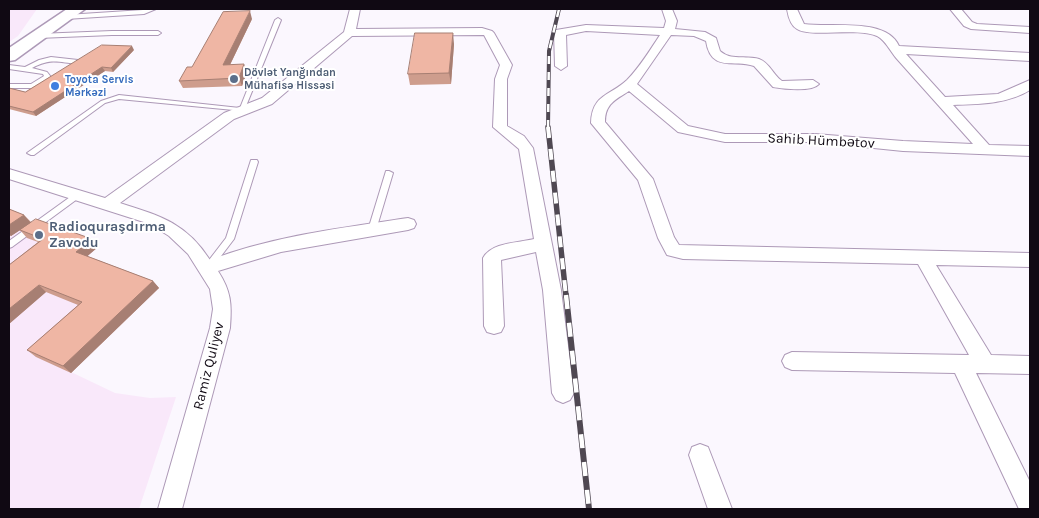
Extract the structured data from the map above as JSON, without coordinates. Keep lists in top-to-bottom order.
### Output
{
  "streets": {
    "street": ["Sahib Hümbətov", "Ramiz Quliyev"]
  },
  "places": ["Dövlət Yanğından Mühafisə Hissəsi", "Toyota Servis Mərkəzi", "Radioquraşdırma Zavodu"]
}
